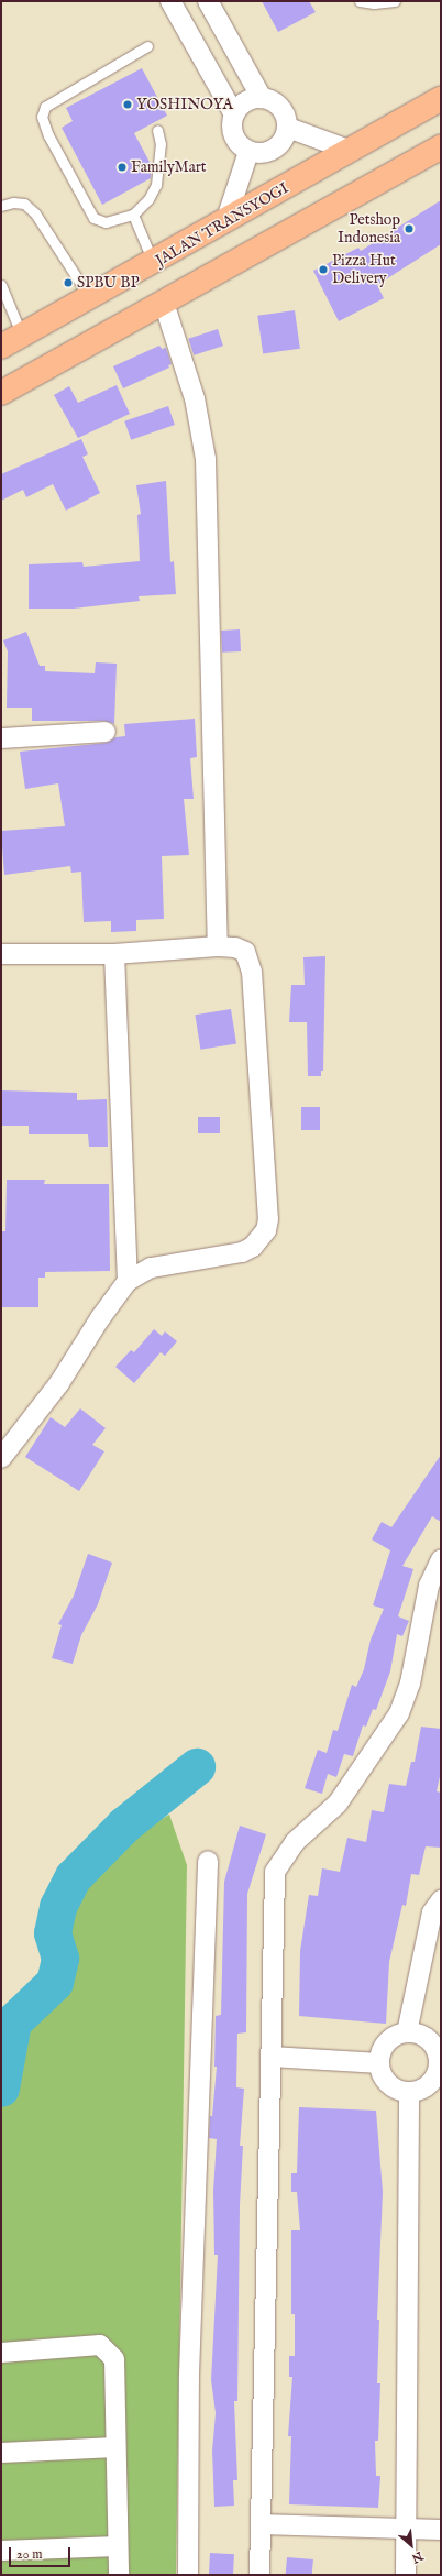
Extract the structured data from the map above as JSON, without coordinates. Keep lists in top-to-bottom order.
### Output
{
  "streets": {
    "highway": ["JALAN TRANSYOGI"]
  },
  "places": [
    "YOSHINOYA",
    "FamilyMart",
    "Petshop Indonesia",
    "Pizza Hut Delivery",
    "SPBU BP"
  ],
  "scale_bar": "20 m",
  "north": "bottom right"
}
